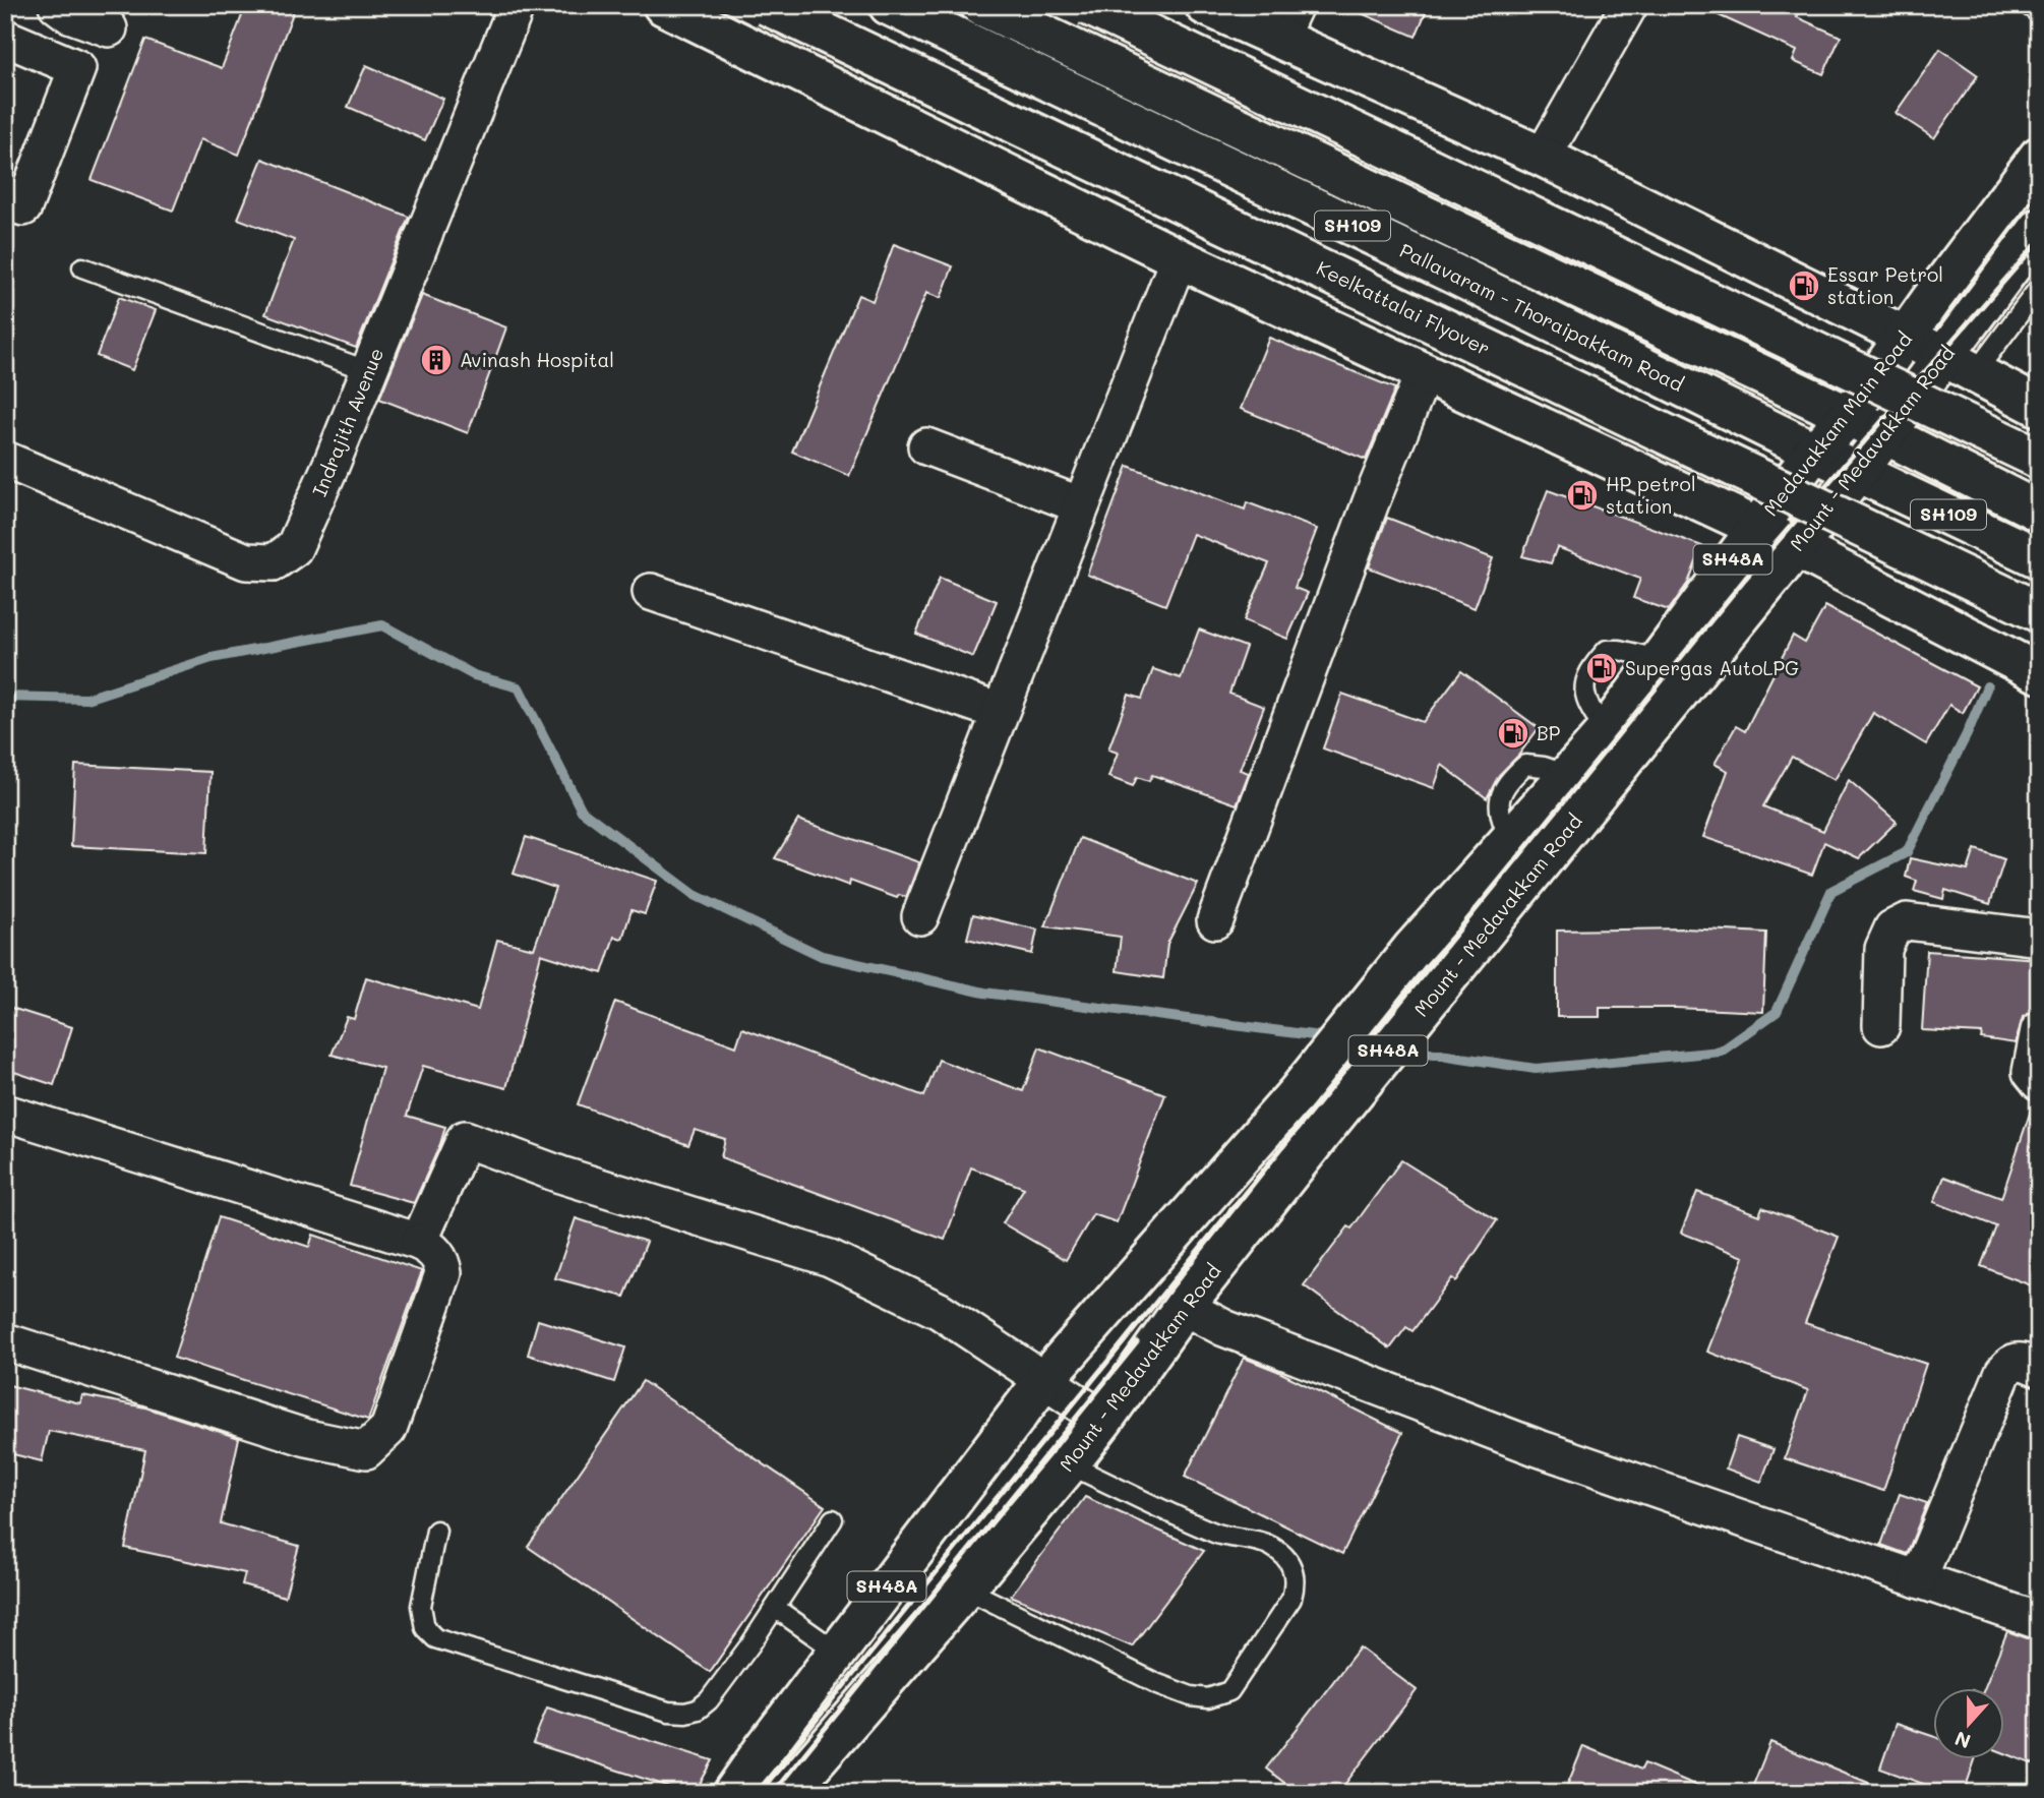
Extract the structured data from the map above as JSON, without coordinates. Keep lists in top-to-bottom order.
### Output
{
  "streets": {
    "main road": [
      "SH109",
      "Keelkattalai Flyover",
      "Pallavaram - Thoraipakkam Road",
      "Medavakkam Main Road",
      "Mount - Medavakkam Road",
      "SH48A"
    ],
    "street": ["Indrajith Avenue"]
  },
  "crossings": [
    ["Pallavaram - Thoraipakkam Road", "Medavakkam Main Road"],
    ["Pallavaram - Thoraipakkam Road", "Mount - Medavakkam Road"],
    ["Medavakkam Main Road", "SH48A"]
  ],
  "places": {
    "fuel station": [
      "Essar Petrol station",
      "HP petrol station",
      "Supergas AutoLPG",
      "BP"
    ],
    "building": ["Avinash Hospital"]
  },
  "north": "bottom"
}
